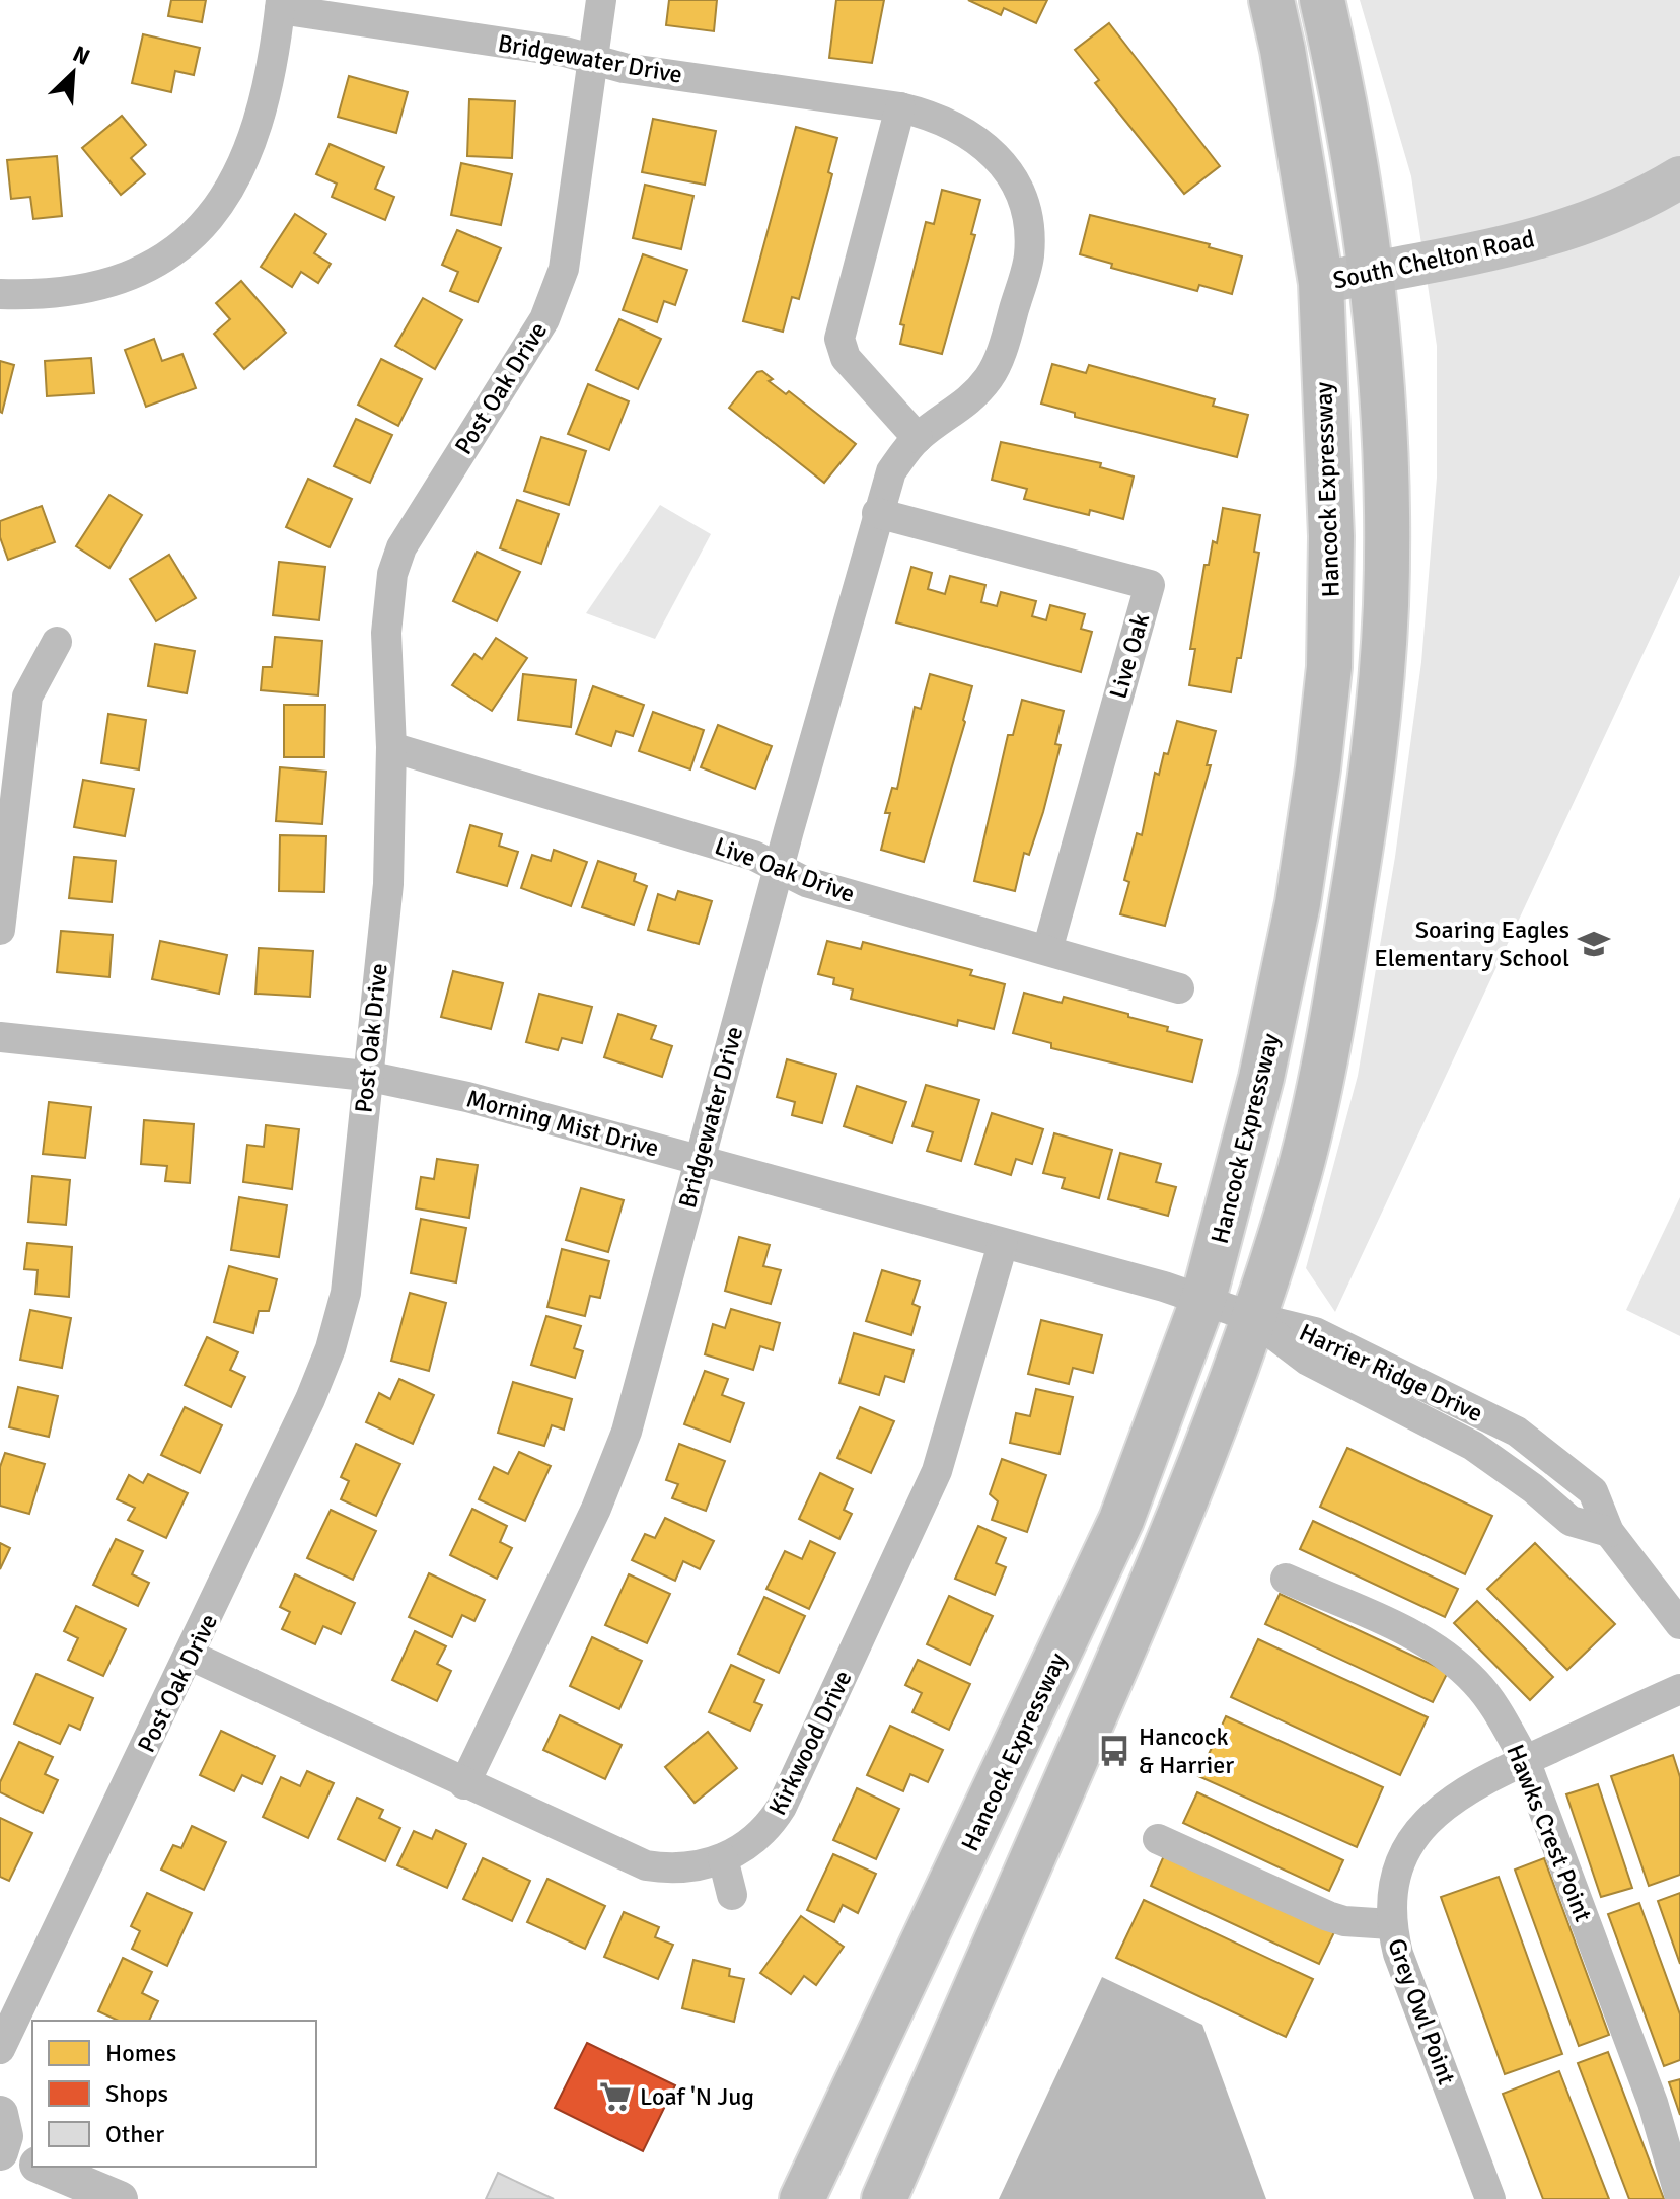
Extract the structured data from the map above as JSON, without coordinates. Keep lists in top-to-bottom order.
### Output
{
  "streets": {
    "main road": ["South Chelton Road", "Hancock Expressway"],
    "street": [
      "Bridgewater Drive",
      "Post Oak Drive",
      "Live Oak",
      "Live Oak Drive",
      "Morning Mist Drive",
      "Harrier Ridge Drive",
      "Kirkwood Drive",
      "Hawks Crest Point",
      "Grey Owl Point"
    ]
  },
  "crossings": [
    ["Bridgewater Drive", "Post Oak Drive"],
    ["Bridgewater Drive", "Live Oak"],
    ["Bridgewater Drive", "Live Oak Drive"],
    ["Bridgewater Drive", "Morning Mist Drive"],
    ["Bridgewater Drive", "Kirkwood Drive"],
    ["South Chelton Road", "Hancock Expressway"],
    ["Post Oak Drive", "Live Oak Drive"],
    ["Post Oak Drive", "Morning Mist Drive"],
    ["Post Oak Drive", "Kirkwood Drive"],
    ["Hancock Expressway", "Morning Mist Drive"],
    ["Live Oak", "Live Oak Drive"],
    ["Morning Mist Drive", "Harrier Ridge Drive"],
    ["Morning Mist Drive", "Kirkwood Drive"],
    ["Hawks Crest Point", "Grey Owl Point"]
  ],
  "places": {
    "school or university": ["Soaring Eagles Elementary School"],
    "bus stop": ["Hancock & Harrier"],
    "supermarket": ["Loaf 'N Jug"]
  },
  "legend": ["Homes", "Shops", "Other"],
  "north": "top right"
}
